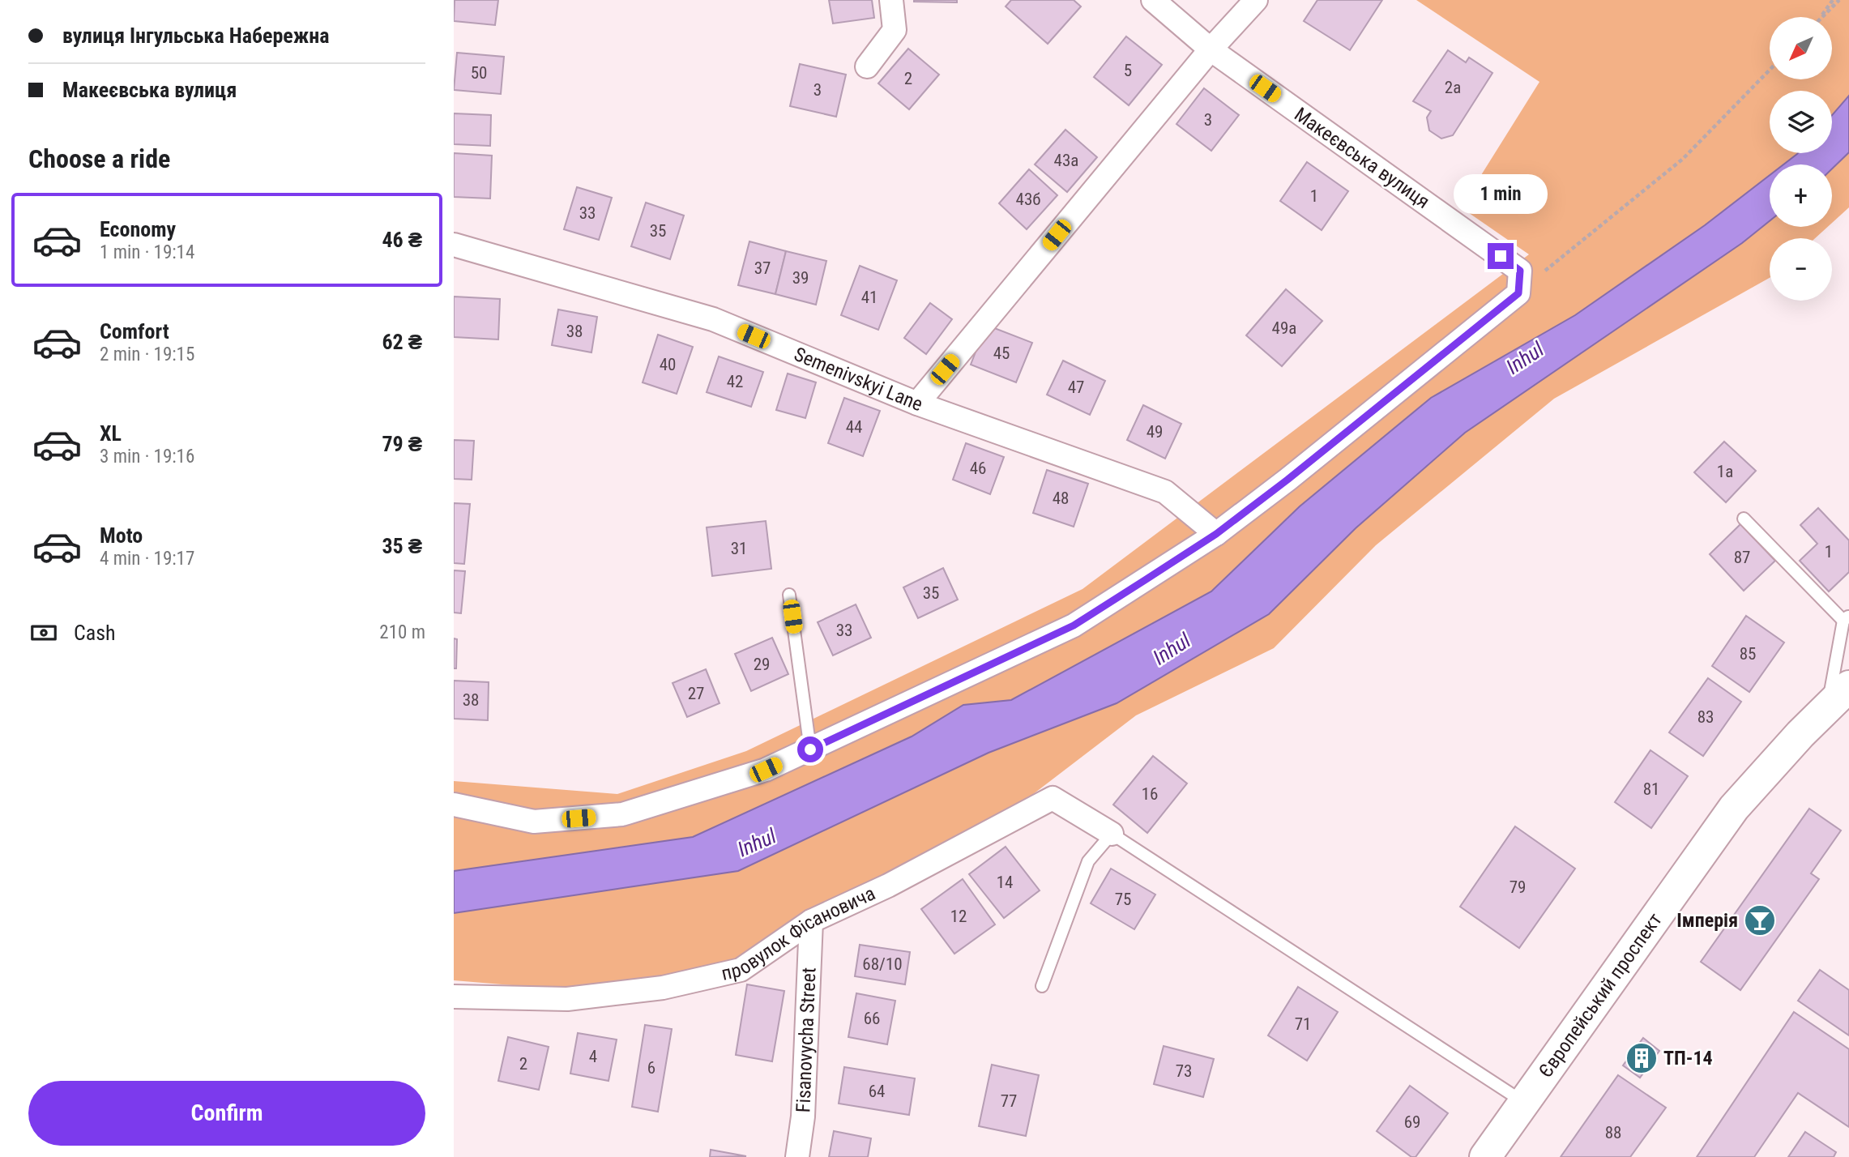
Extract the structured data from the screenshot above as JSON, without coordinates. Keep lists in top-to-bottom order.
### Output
{
  "streets": {
    "main road": ["Європейський проспект"],
    "street": [
      "Макеєвська вулиця",
      "Semenivskyi Lane",
      "провулок Фісановича",
      "Fisanovycha Street"
    ]
  },
  "crossings": [
    ["провулок Фісановича", "Fisanovycha Street"]
  ],
  "water": ["Inhul"],
  "places": {
    "bar": ["Імперія"],
    "building": ["ТП-14"]
  },
  "house_numbers": [
    "5",
    "50",
    "2",
    "2а",
    "3",
    "3",
    "43а",
    "1",
    "43б",
    "33",
    "35",
    "37",
    "39",
    "41",
    "49а",
    "38",
    "45",
    "40",
    "42",
    "47",
    "44",
    "49",
    "46",
    "1а",
    "48",
    "31",
    "1",
    "87",
    "35",
    "33",
    "85",
    "29",
    "27",
    "38",
    "83",
    "81",
    "16",
    "14",
    "79",
    "75",
    "12",
    "68/10",
    "66",
    "71",
    "4",
    "2",
    "6",
    "73",
    "64",
    "77",
    "69",
    "88"
  ],
  "north": "bottom left",
  "page": {
    "banner": ["вулиця Інгульська Набережна", "Макеєвська вулиця"],
    "map_buttons": ["+", "−"],
    "heading": "Choose a ride",
    "bubble": "1 min",
    "list": [
      {
        "name": "Economy",
        "note": "1 min · 19:14",
        "value": "46 ₴"
      },
      {
        "name": "Comfort",
        "note": "2 min · 19:15",
        "value": "62 ₴"
      },
      {
        "name": "XL",
        "note": "3 min · 19:16",
        "value": "79 ₴"
      },
      {
        "name": "Moto",
        "note": "4 min · 19:17",
        "value": "35 ₴"
      }
    ],
    "pay": ["Cash", "210 m"],
    "buttons": "Confirm"
  }
}
